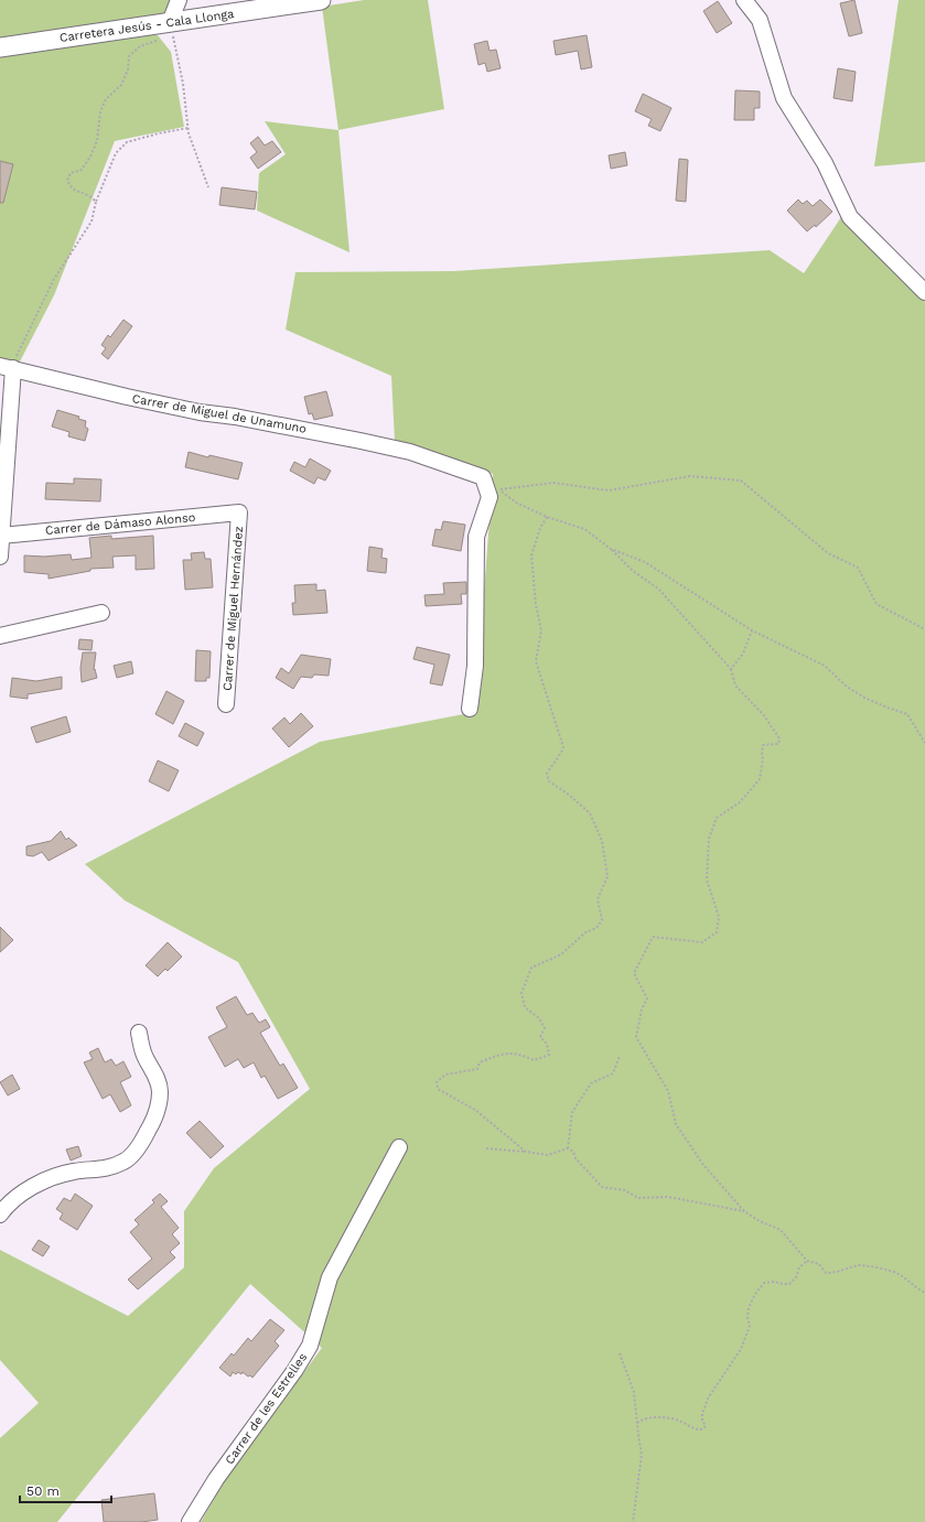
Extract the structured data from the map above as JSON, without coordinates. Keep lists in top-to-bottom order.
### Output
{
  "streets": {
    "main road": ["Carretera Jesús - Cala Llonga"],
    "street": [
      "Carrer de Miguel de Unamuno",
      "Carrer de Dámaso Alonso",
      "Carrer de Miguel Hernández",
      "Carrer de les Estrelles"
    ]
  },
  "crossings": [
    ["Carrer de Dámaso Alonso", "Carrer de Miguel Hernández"]
  ],
  "scale_bar": "50 m"
}
